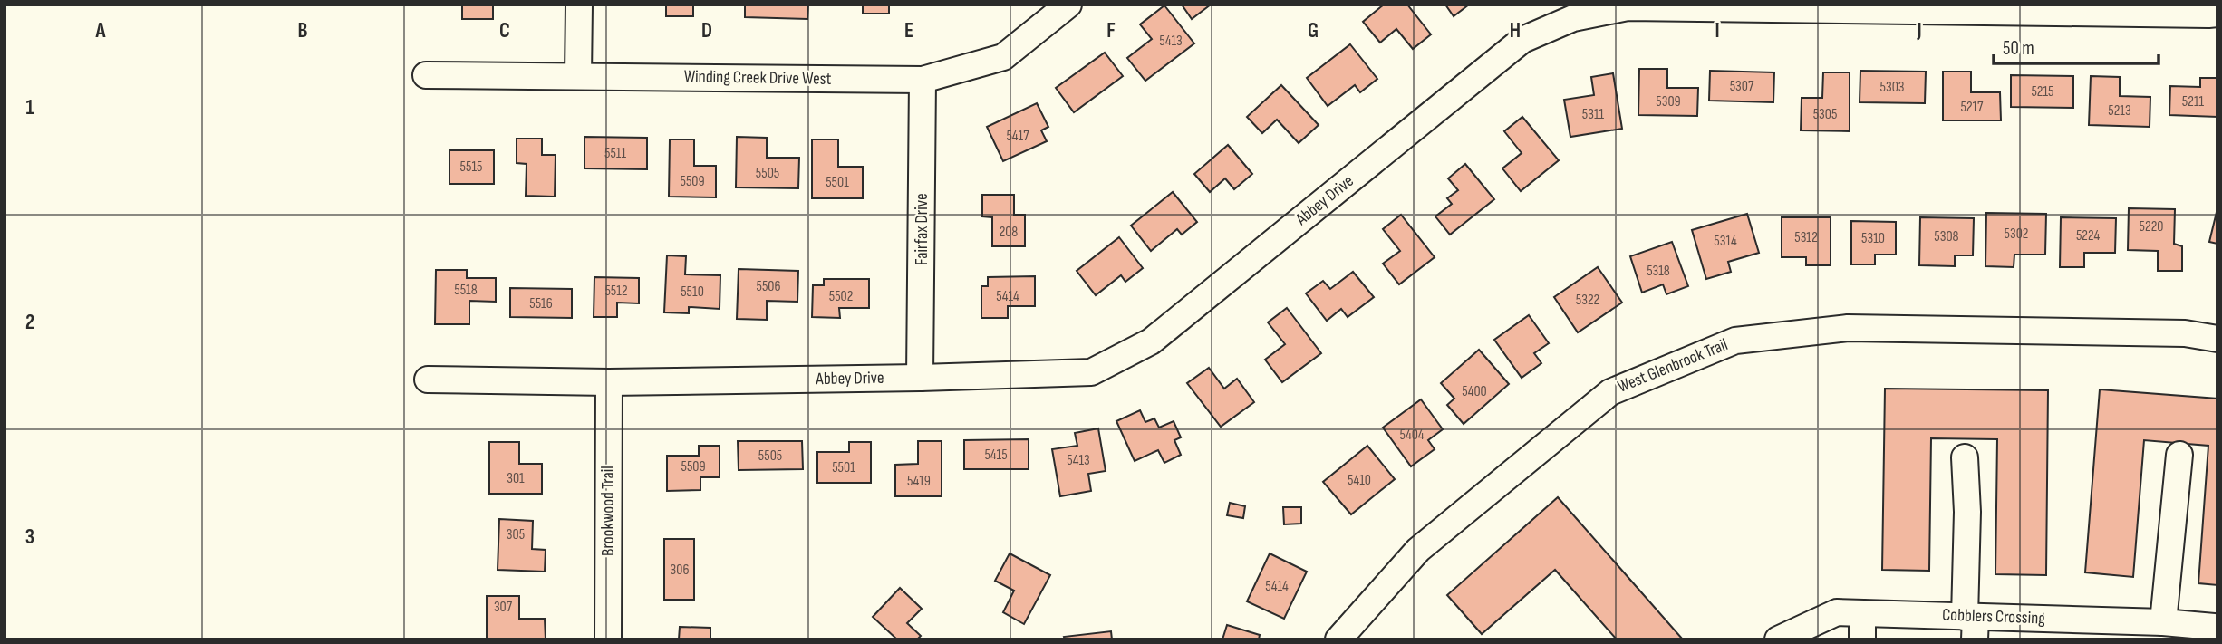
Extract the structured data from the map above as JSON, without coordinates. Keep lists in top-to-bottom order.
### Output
{
  "streets": {
    "street": [
      "Winding Creek Drive West",
      "Abbey Drive",
      "Fairfax Drive",
      "West Glenbrook Trail",
      "Brookwood Trail",
      "Cobblers Crossing"
    ]
  },
  "crossings": [
    ["Winding Creek Drive West", "Fairfax Drive"],
    ["Abbey Drive", "Fairfax Drive"],
    ["Abbey Drive", "Brookwood Trail"]
  ],
  "house_numbers": [
    "5413",
    "5307",
    "5303",
    "5215",
    "5309",
    "5211",
    "5217",
    "5213",
    "5311",
    "5305",
    "5417",
    "5511",
    "5515",
    "5505",
    "5509",
    "5501",
    "5220",
    "208",
    "5302",
    "5224",
    "5308",
    "5312",
    "5310",
    "5314",
    "5318",
    "5506",
    "5518",
    "5512",
    "5510",
    "5502",
    "5414",
    "5322",
    "5516",
    "5400",
    "5404",
    "5415",
    "5505",
    "5413",
    "5509",
    "5501",
    "301",
    "5410",
    "5419",
    "305",
    "306",
    "5414",
    "307"
  ],
  "scale_bar": "50 m",
  "grid": {
    "columns": [
      "A",
      "B",
      "C",
      "D",
      "E",
      "F",
      "G",
      "H",
      "I",
      "J"
    ],
    "rows": ["1", "2", "3"]
  }
}
